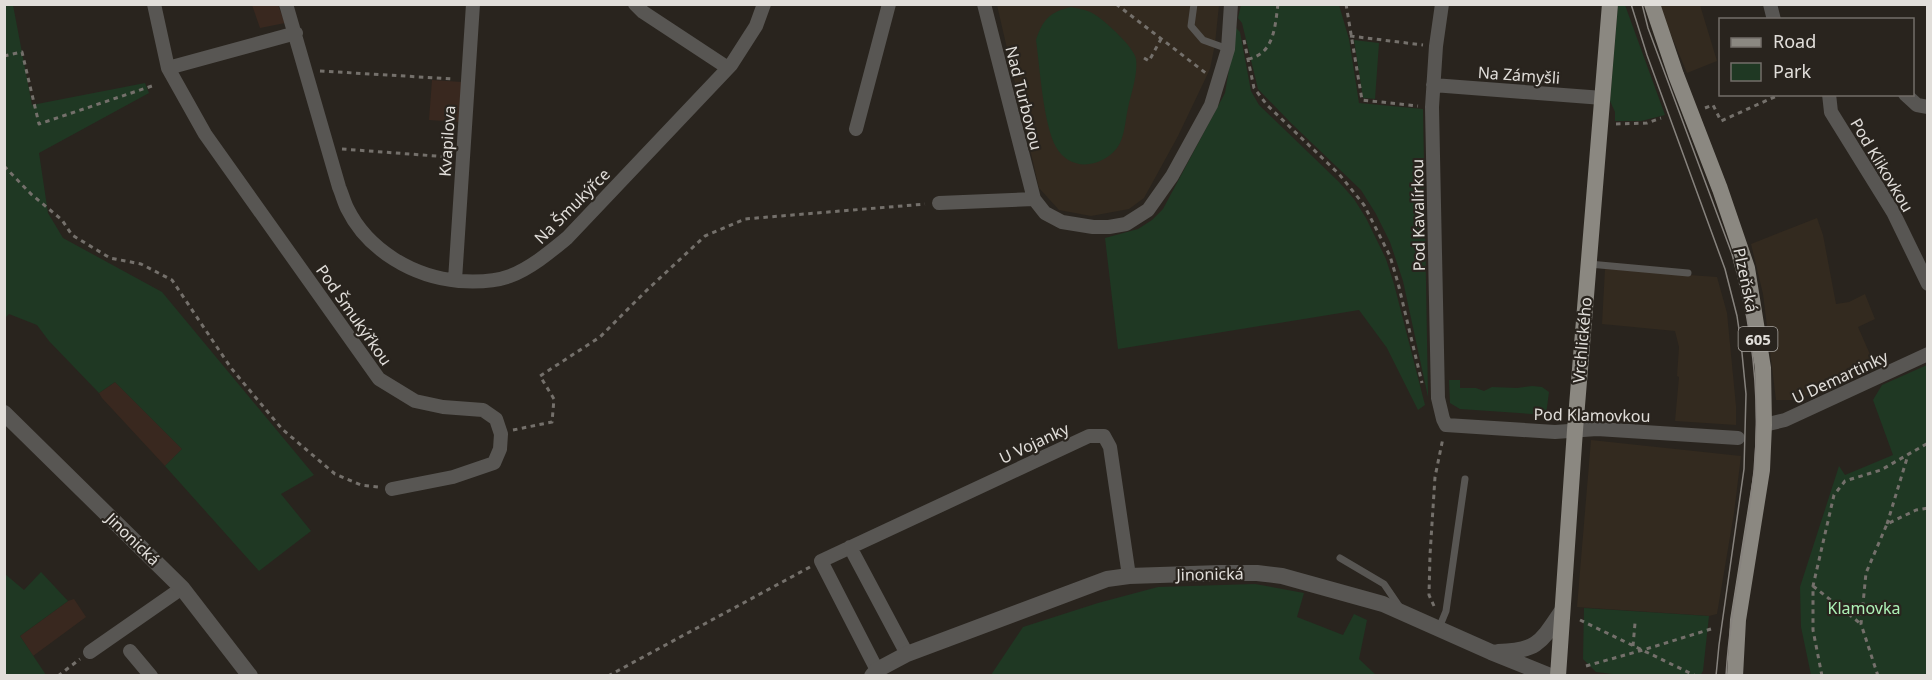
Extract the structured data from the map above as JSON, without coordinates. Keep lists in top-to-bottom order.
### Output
{
  "streets": {
    "main road": ["Plzeňská", "605", "Vrchlického"],
    "street": [
      "Na Zámyšli",
      "Nad Turbovou",
      "Kvapilova",
      "Pod Klikovkou",
      "Na Šmukýřce",
      "Pod Kavalírkou",
      "Pod Šmukýřkou",
      "U Demartinky",
      "Pod Klamovkou",
      "U Vojanky",
      "Jinonická"
    ]
  },
  "crossings": [
    ["Na Zámyšli", "Pod Kavalírkou"],
    ["Na Zámyšli", "Vrchlického"],
    ["Kvapilova", "Na Šmukýřce"],
    ["Pod Kavalírkou", "Pod Klamovkou"],
    ["Plzeňská", "U Demartinky"],
    ["Vrchlického", "Pod Klamovkou"],
    ["U Vojanky", "Jinonická"]
  ],
  "parks": ["Klamovka"],
  "legend": ["Road", "Park"]
}
